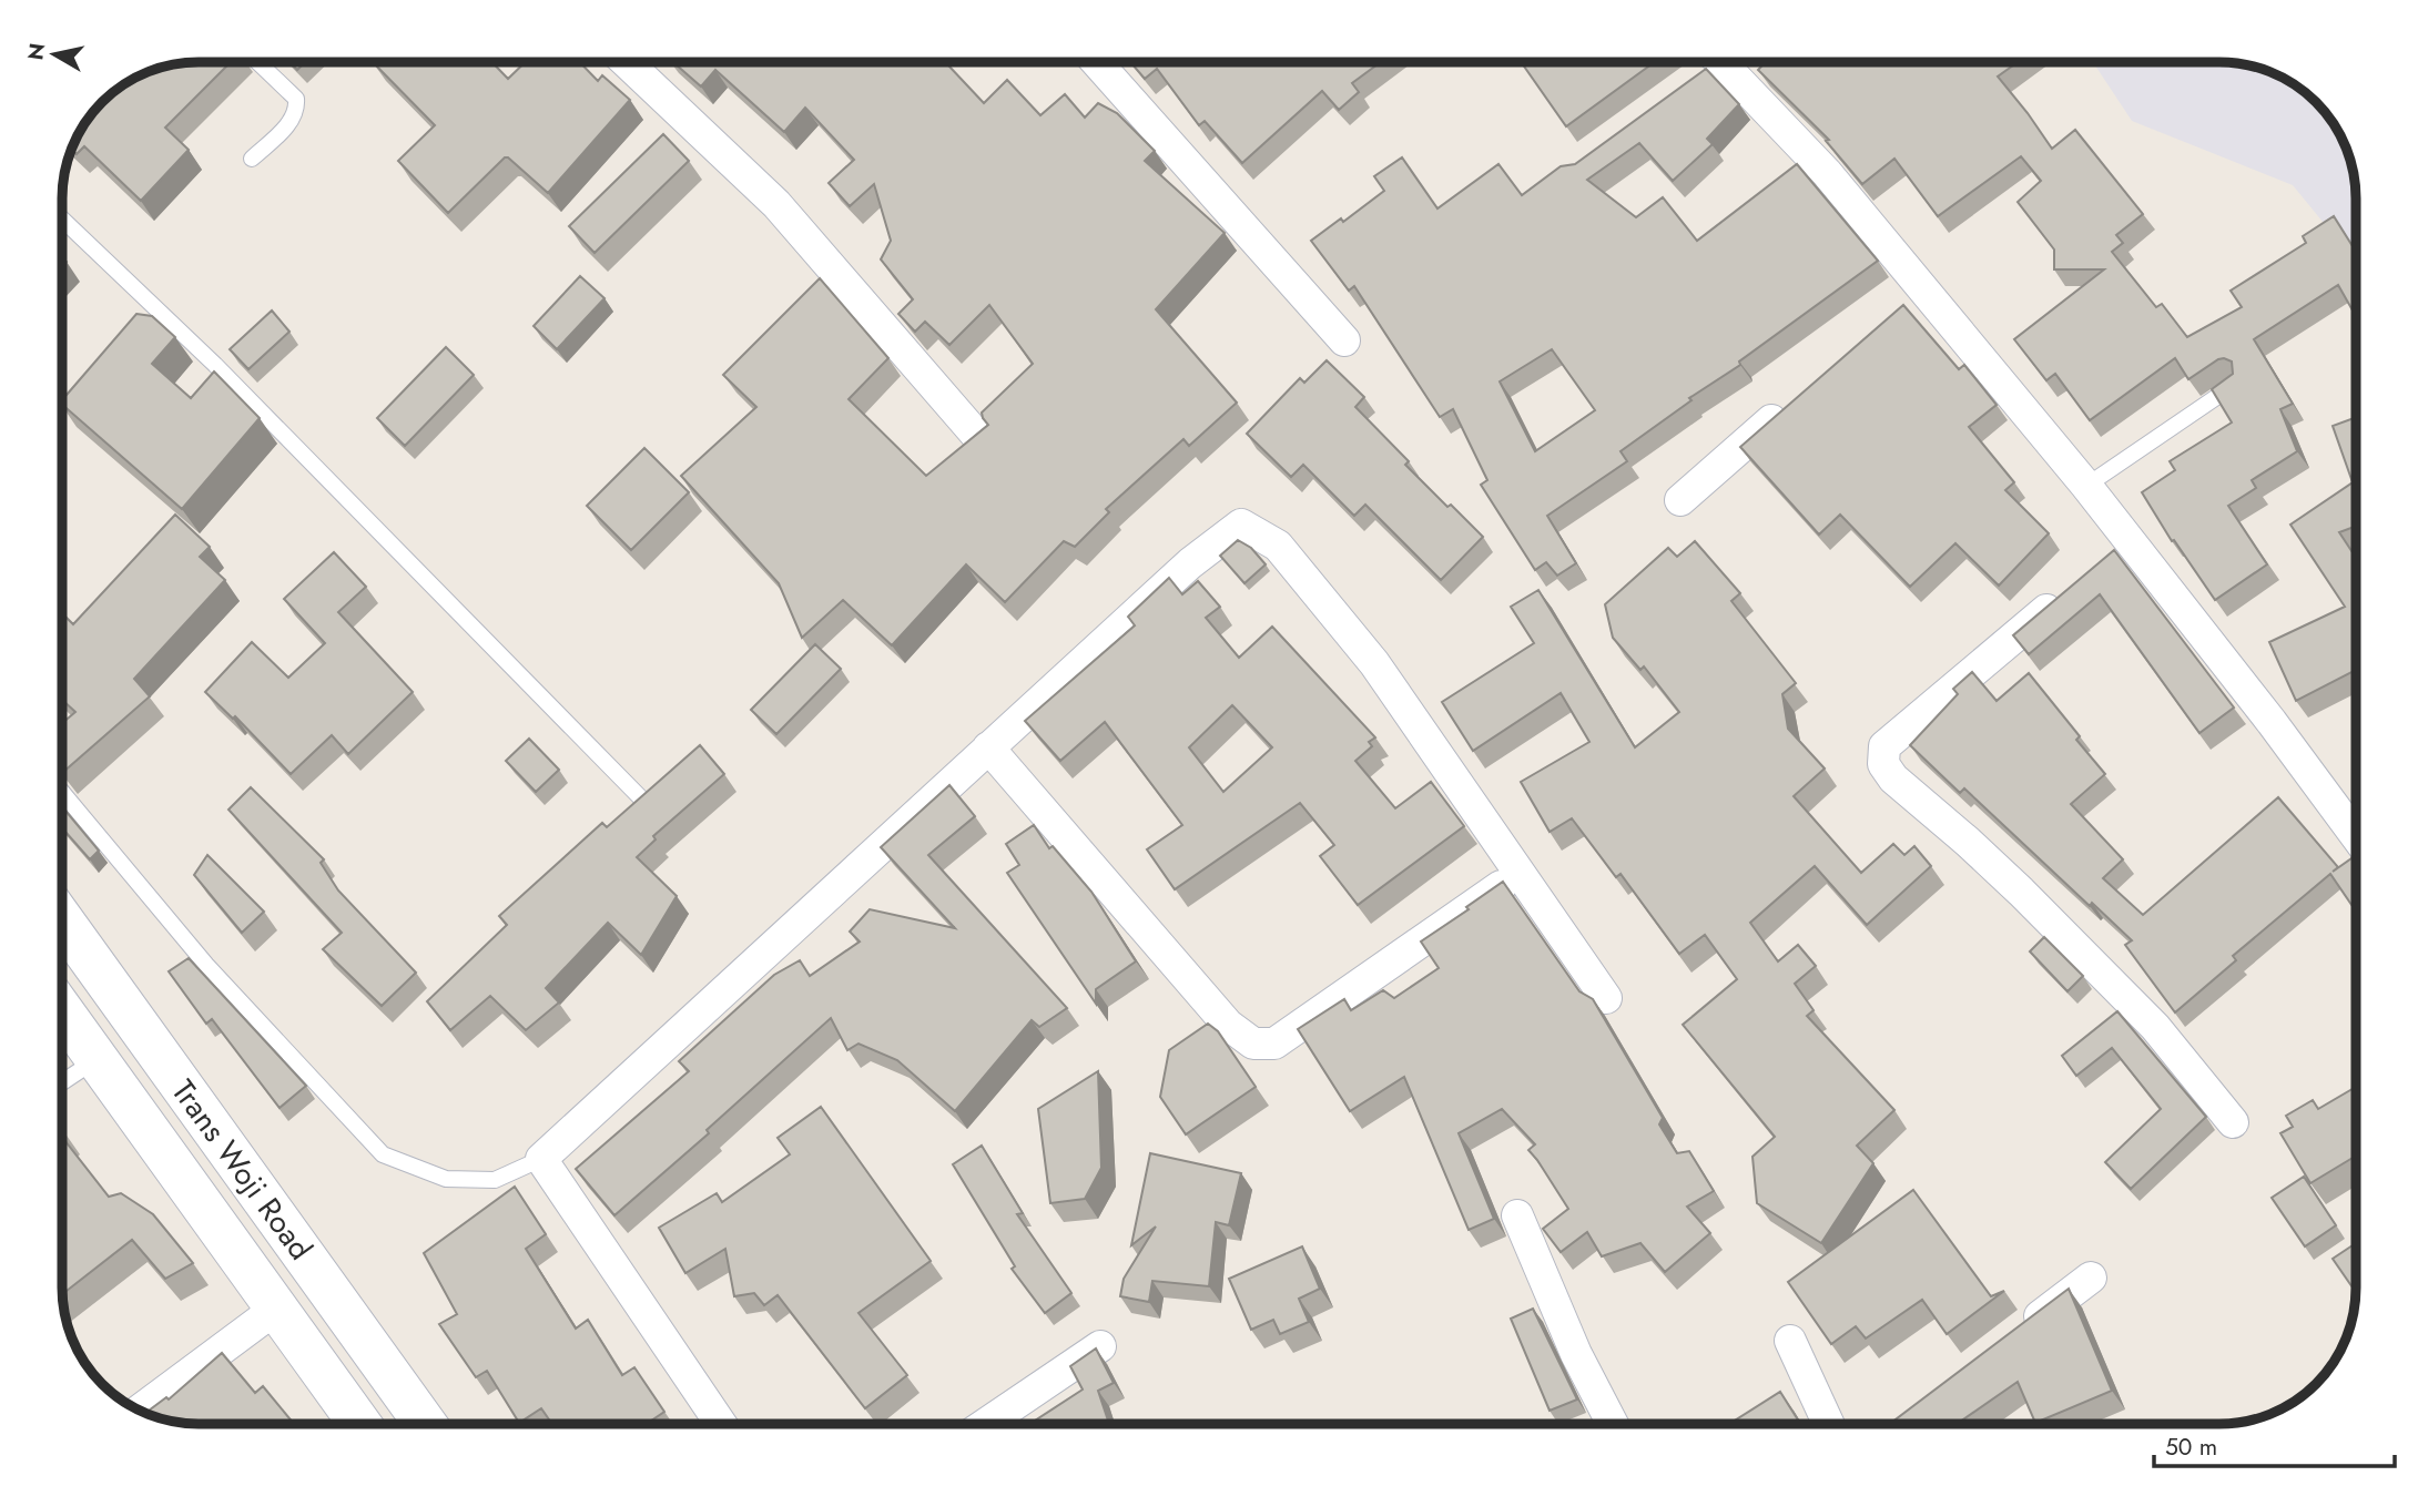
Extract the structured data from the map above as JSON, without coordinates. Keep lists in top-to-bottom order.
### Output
{
  "streets": {
    "main road": ["Trans Woji Road"]
  },
  "scale_bar": "50 m",
  "north": "left"
}
